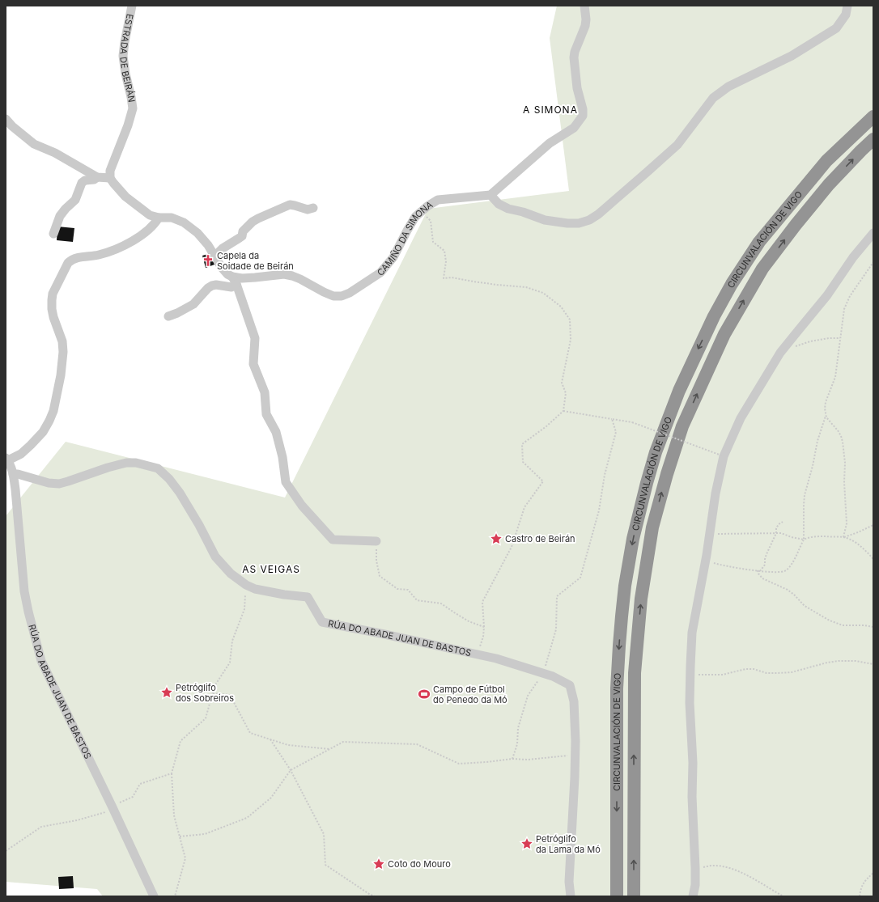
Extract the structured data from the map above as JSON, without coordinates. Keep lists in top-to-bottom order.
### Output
{
  "streets": {
    "highway": ["CIRCUNVALACIÓN DE VIGO"],
    "street": ["ESTRADA DE BEIRÁN", "CAMIÑO DA SIMONA", "RÚA DO ABADE JUAN DE BASTOS"]
  },
  "districts": ["A SIMONA", "AS VEIGAS"],
  "places": {
    "church": ["Capela da Soidade de Beirán"],
    "place": [
      "Castro de Beirán",
      "Petróglifo dos Sobreiros",
      "Petróglifo da Lama da Mó",
      "Coto do Mouro"
    ],
    "sports": ["Campo de Fútbol do Penedo da Mó"]
  }
}
